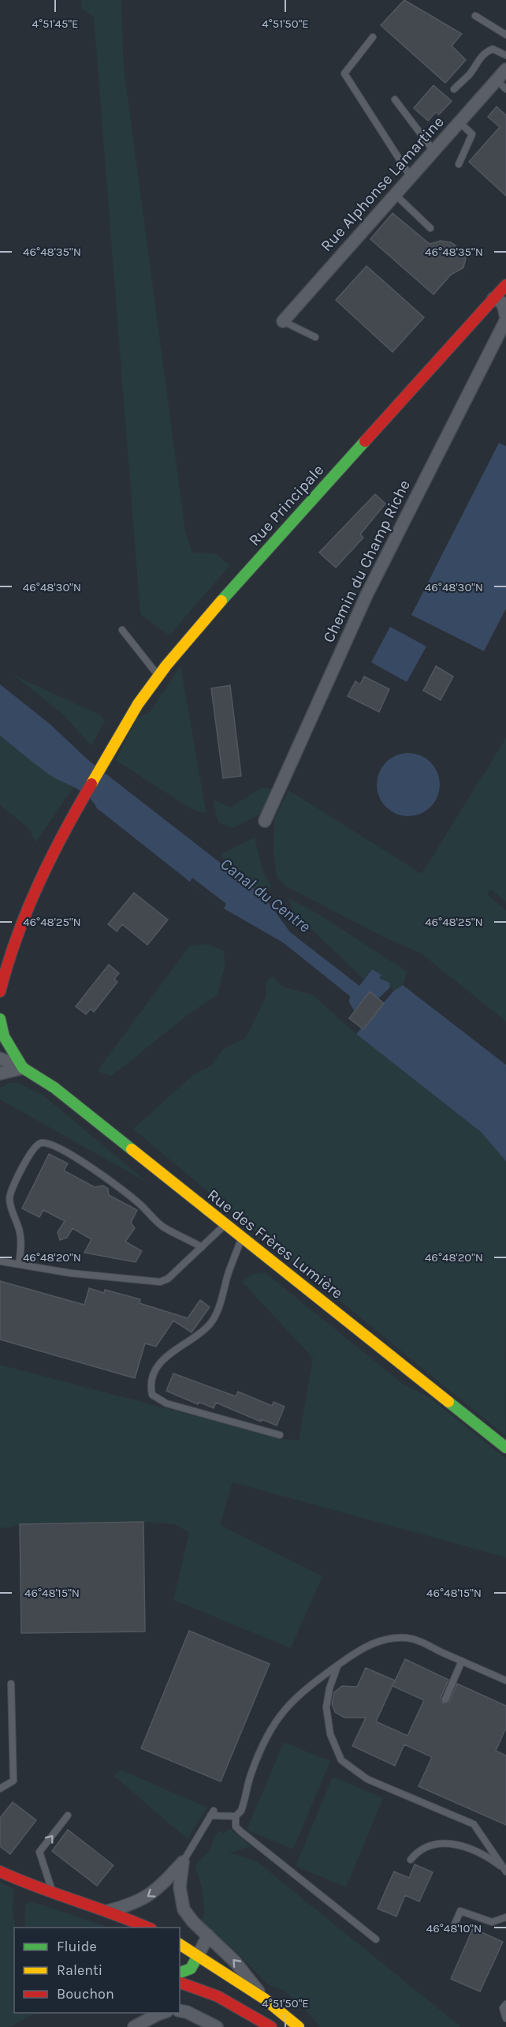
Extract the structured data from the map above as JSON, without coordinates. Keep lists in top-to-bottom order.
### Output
{
  "streets": {
    "street": [
      "Rue Alphonse Lamartine",
      "Rue Principale",
      "Chemin du Champ Riche",
      "Rue des Frères Lumière"
    ]
  },
  "crossings": [
    ["Rue Principale", "Chemin du Champ Riche"]
  ],
  "water": ["Canal du Centre"],
  "legend": ["Fluide", "Ralenti", "Bouchon"],
  "coordinates": [
    "4°51'45\"E",
    "4°51'50\"E",
    "46°48'35\"N",
    "46°48'30\"N",
    "46°48'25\"N",
    "46°48'20\"N",
    "46°48'15\"N",
    "46°48'10\"N"
  ]
}
